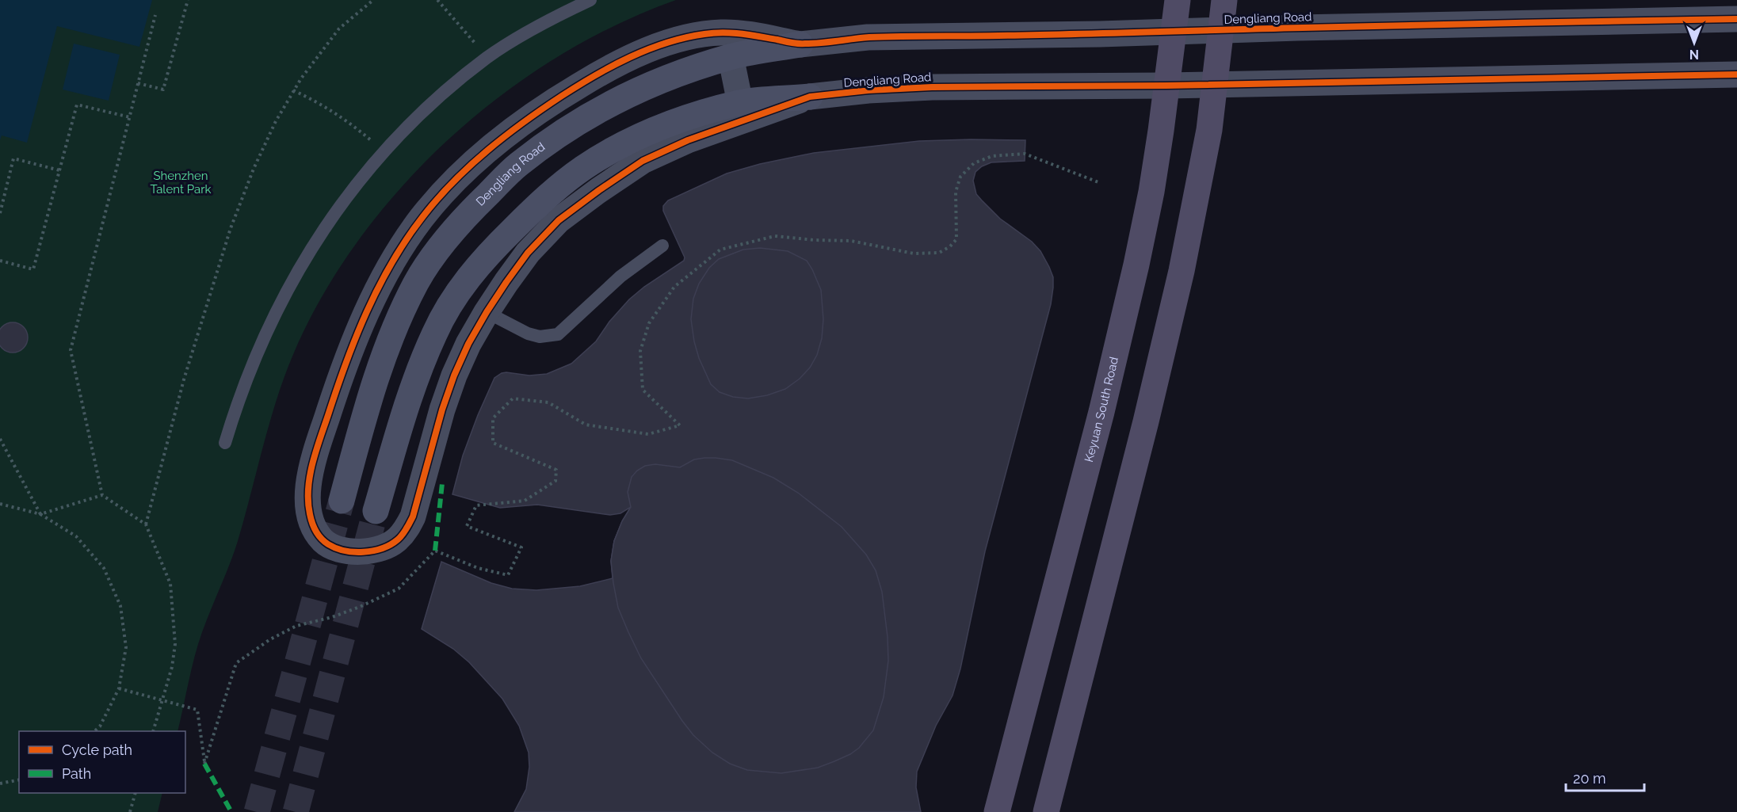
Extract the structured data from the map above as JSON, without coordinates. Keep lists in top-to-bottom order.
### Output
{
  "streets": {
    "main road": ["Dengliang Road", "Keyuan South Road"]
  },
  "crossings": [
    ["Dengliang Road", "Keyuan South Road"]
  ],
  "parks": ["Shenzhen Talent Park"],
  "legend": ["Cycle path", "Path"],
  "scale_bar": "20 m",
  "north": "bottom"
}
